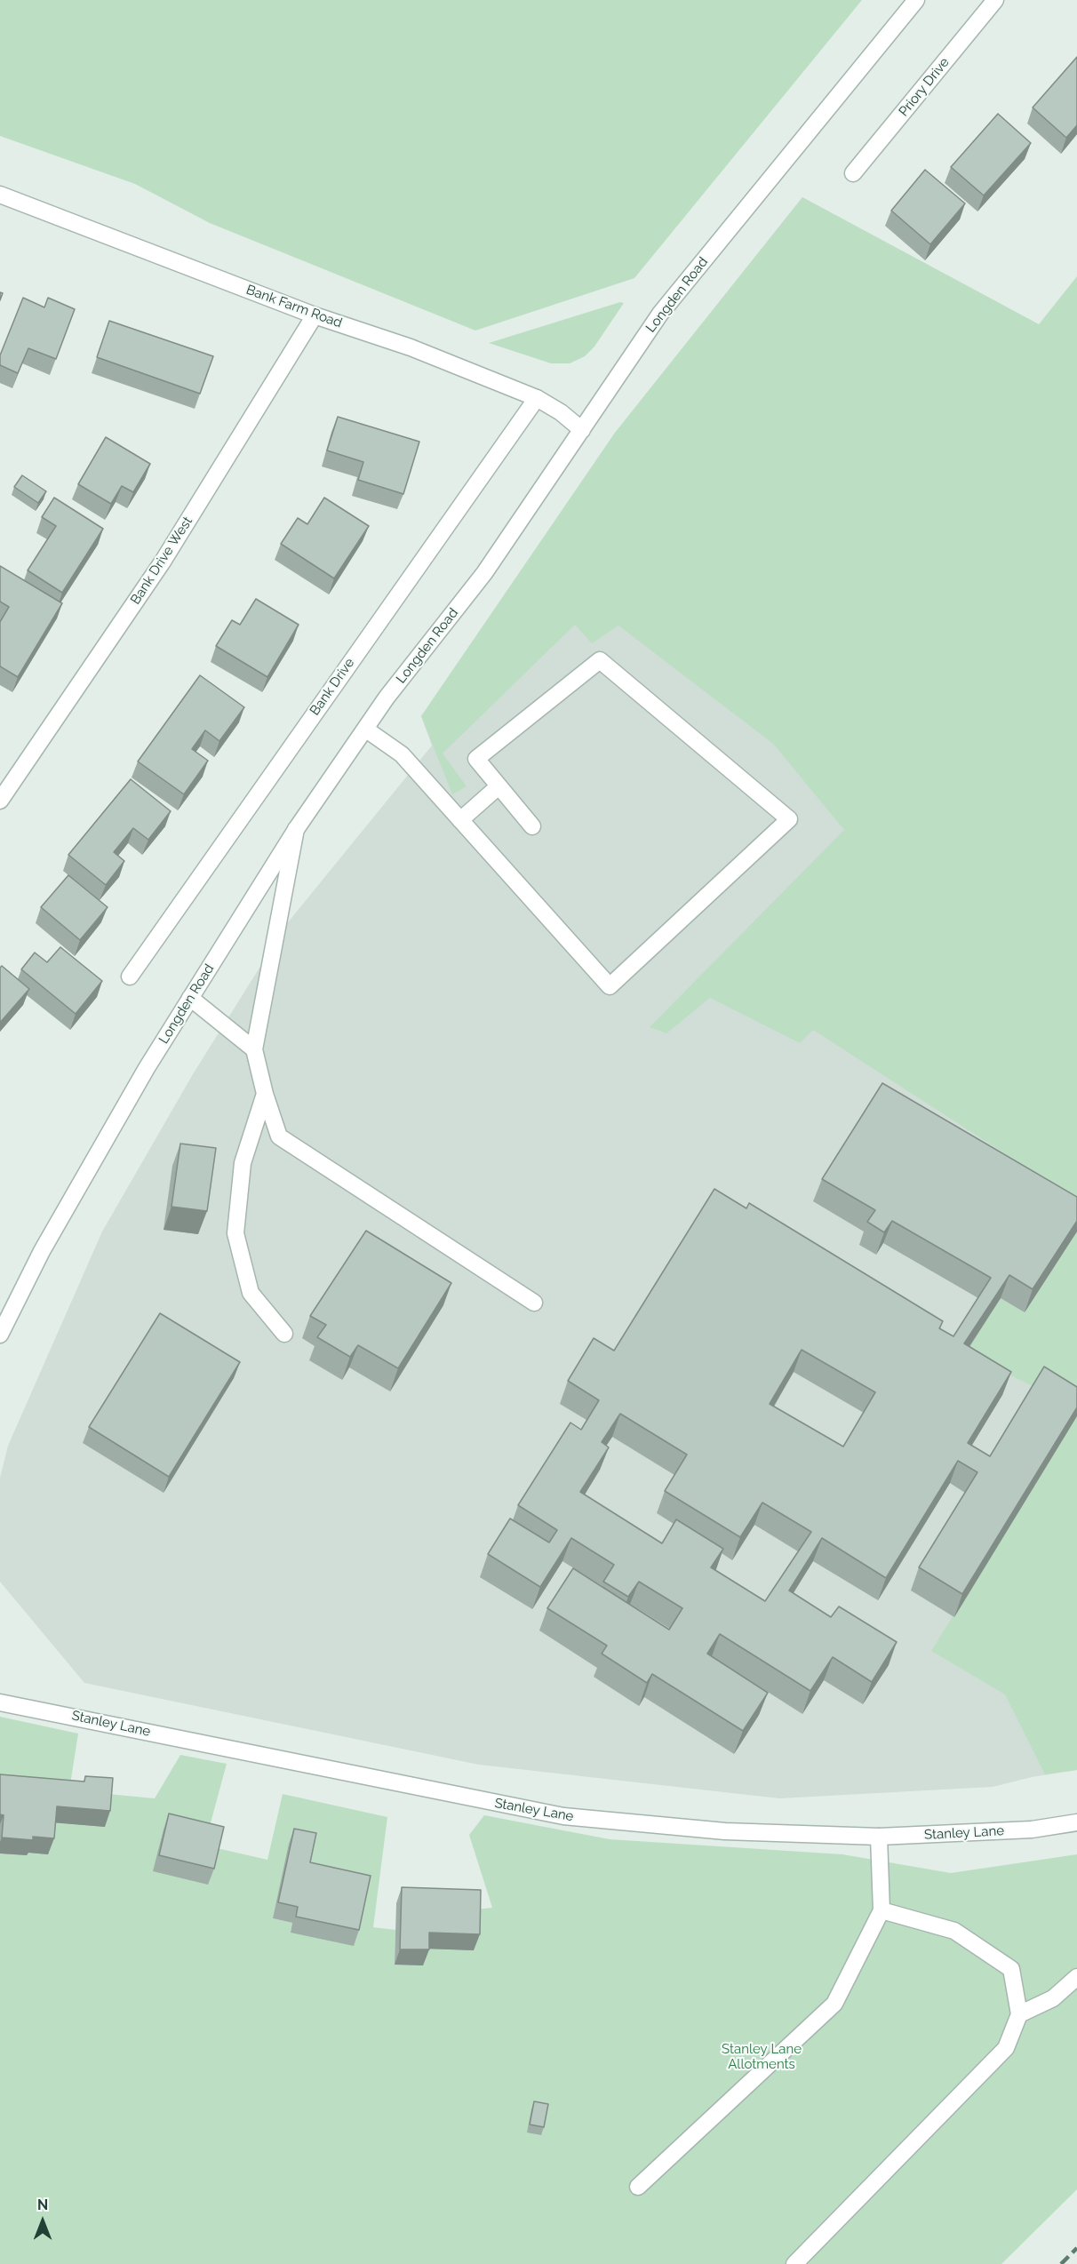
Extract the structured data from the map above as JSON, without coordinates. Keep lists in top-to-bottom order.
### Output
{
  "streets": {
    "street": [
      "Priory Drive",
      "Longden Road",
      "Bank Farm Road",
      "Bank Drive West",
      "Bank Drive",
      "Stanley Lane"
    ]
  },
  "crossings": [
    ["Longden Road", "Bank Farm Road"],
    ["Bank Farm Road", "Bank Drive West"],
    ["Bank Farm Road", "Bank Drive"]
  ],
  "parks": ["Stanley Lane Allotments"],
  "north": "top"
}
